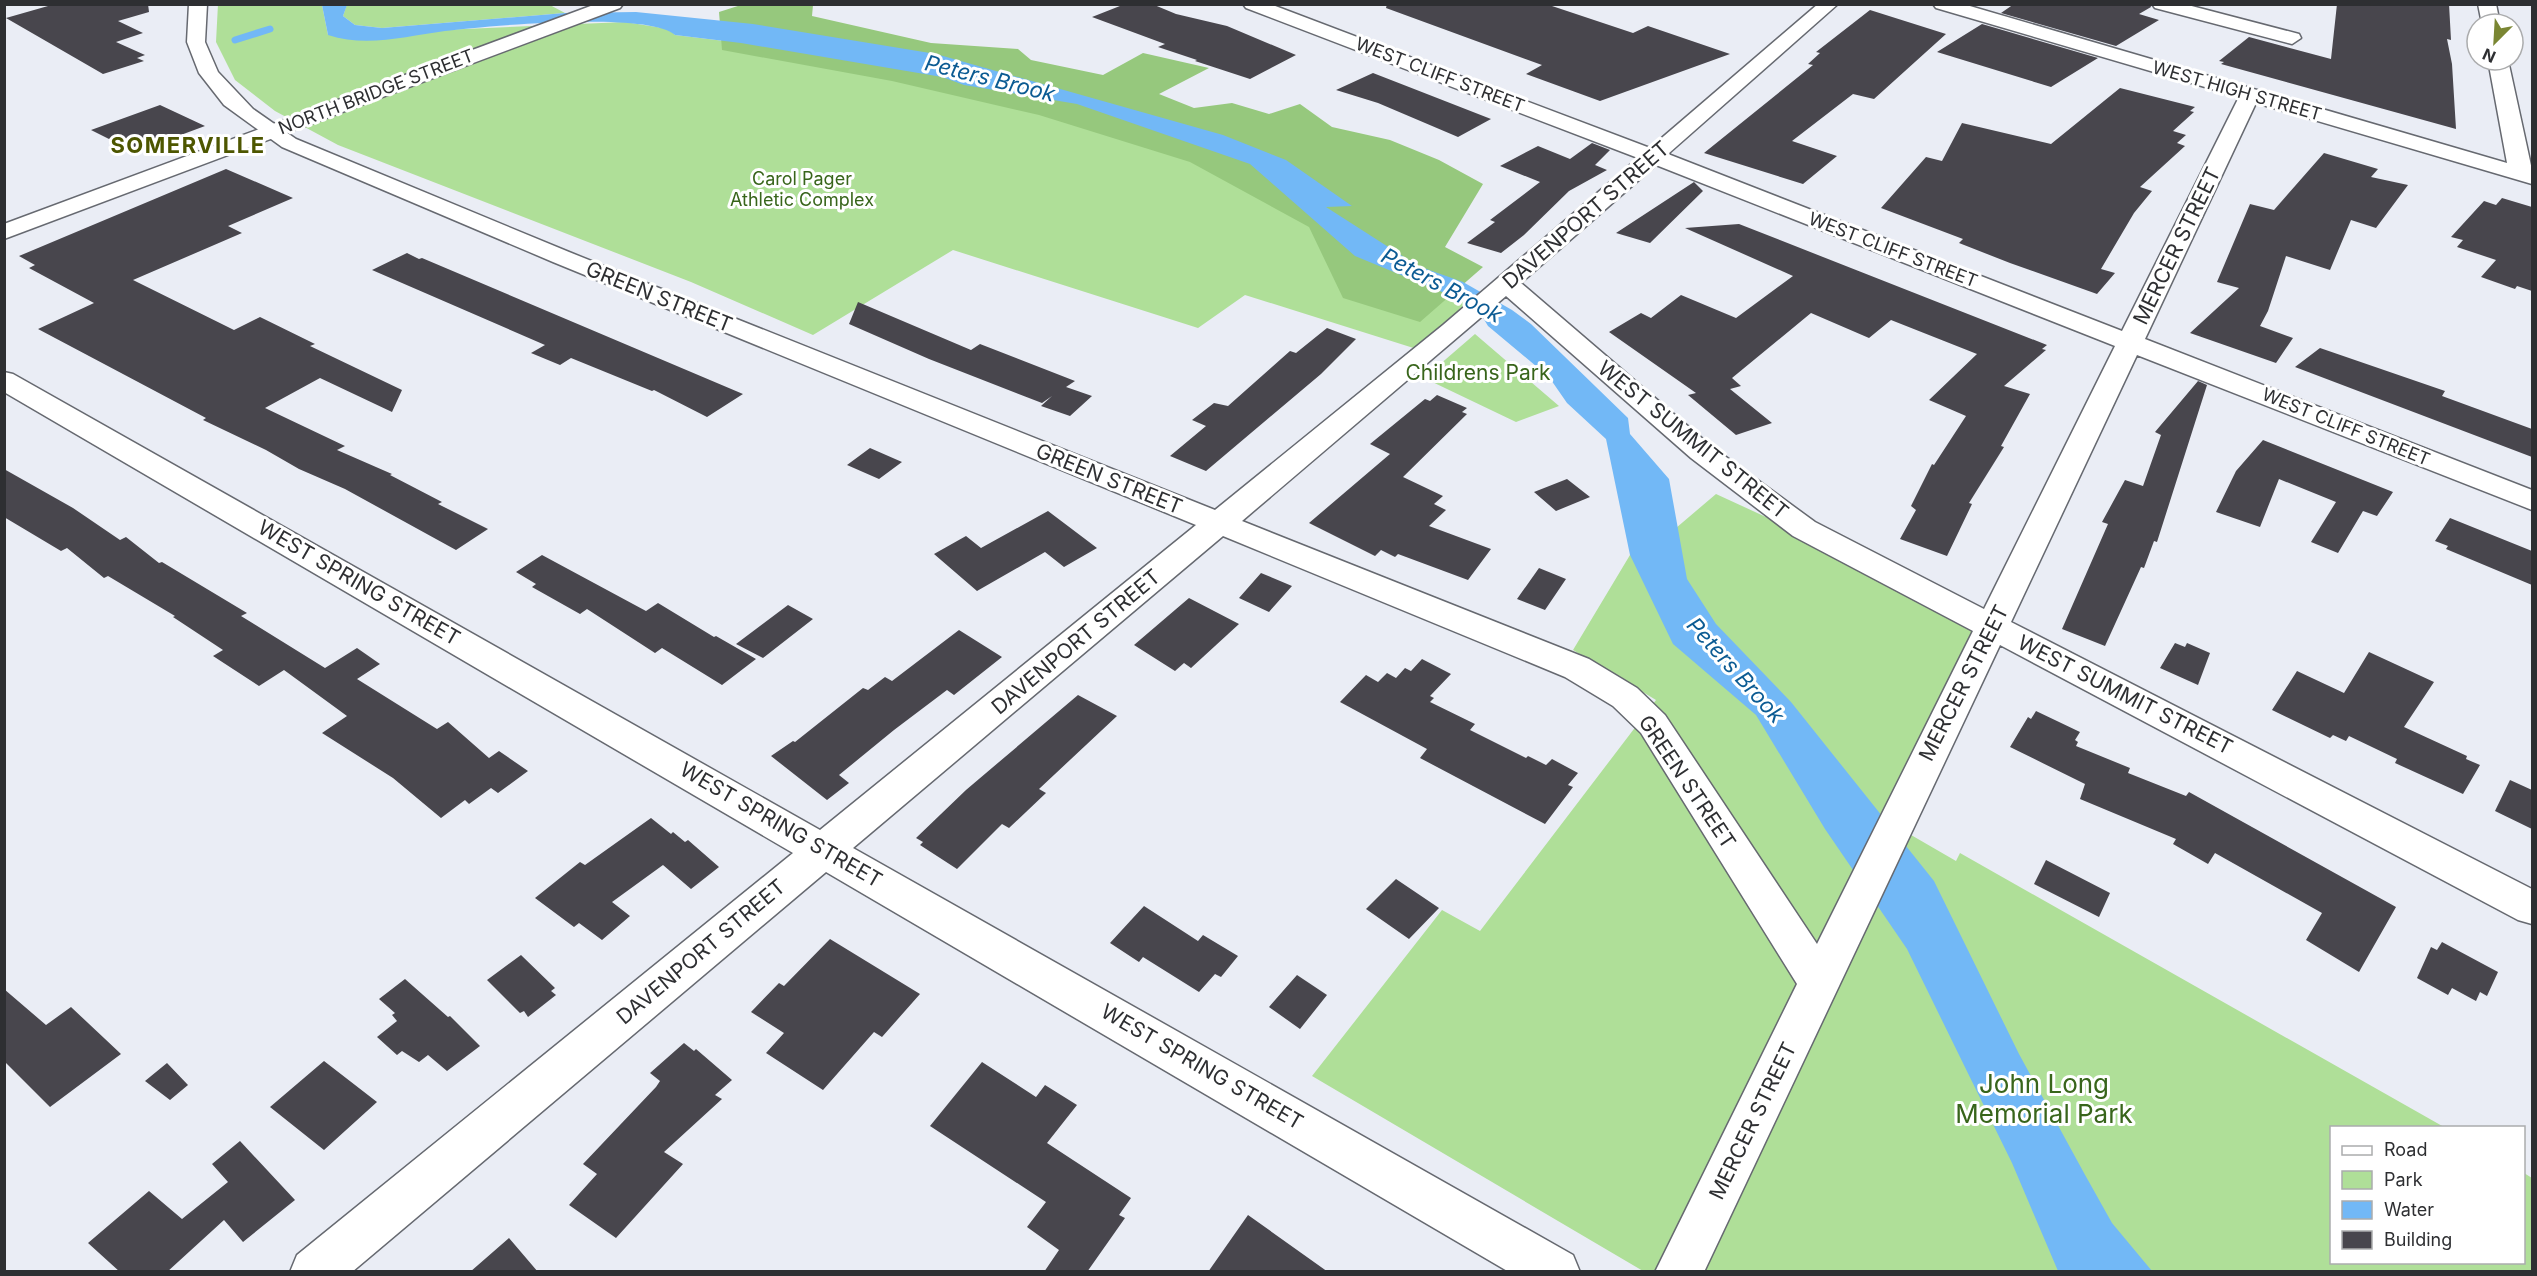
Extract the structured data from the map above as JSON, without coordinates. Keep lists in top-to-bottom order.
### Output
{
  "streets": {
    "street": [
      "WEST CLIFF STREET",
      "WEST HIGH STREET",
      "NORTH BRIDGE STREET",
      "DAVENPORT STREET",
      "MERCER STREET",
      "GREEN STREET",
      "WEST SUMMIT STREET",
      "WEST SPRING STREET"
    ]
  },
  "crossings": [
    ["WEST CLIFF STREET", "DAVENPORT STREET"],
    ["WEST CLIFF STREET", "MERCER STREET"],
    ["WEST HIGH STREET", "MERCER STREET"],
    ["NORTH BRIDGE STREET", "GREEN STREET"],
    ["DAVENPORT STREET", "GREEN STREET"],
    ["DAVENPORT STREET", "WEST SUMMIT STREET"],
    ["DAVENPORT STREET", "WEST SPRING STREET"],
    ["MERCER STREET", "GREEN STREET"],
    ["MERCER STREET", "WEST SUMMIT STREET"]
  ],
  "districts": ["SOMERVILLE"],
  "water": ["Peters Brook"],
  "parks": ["Carol Pager Athletic Complex", "Childrens Park", "John Long Memorial Park"],
  "legend": [
    "Road",
    "Park",
    "Water",
    "Building"
  ],
  "north": "bottom left"
}
